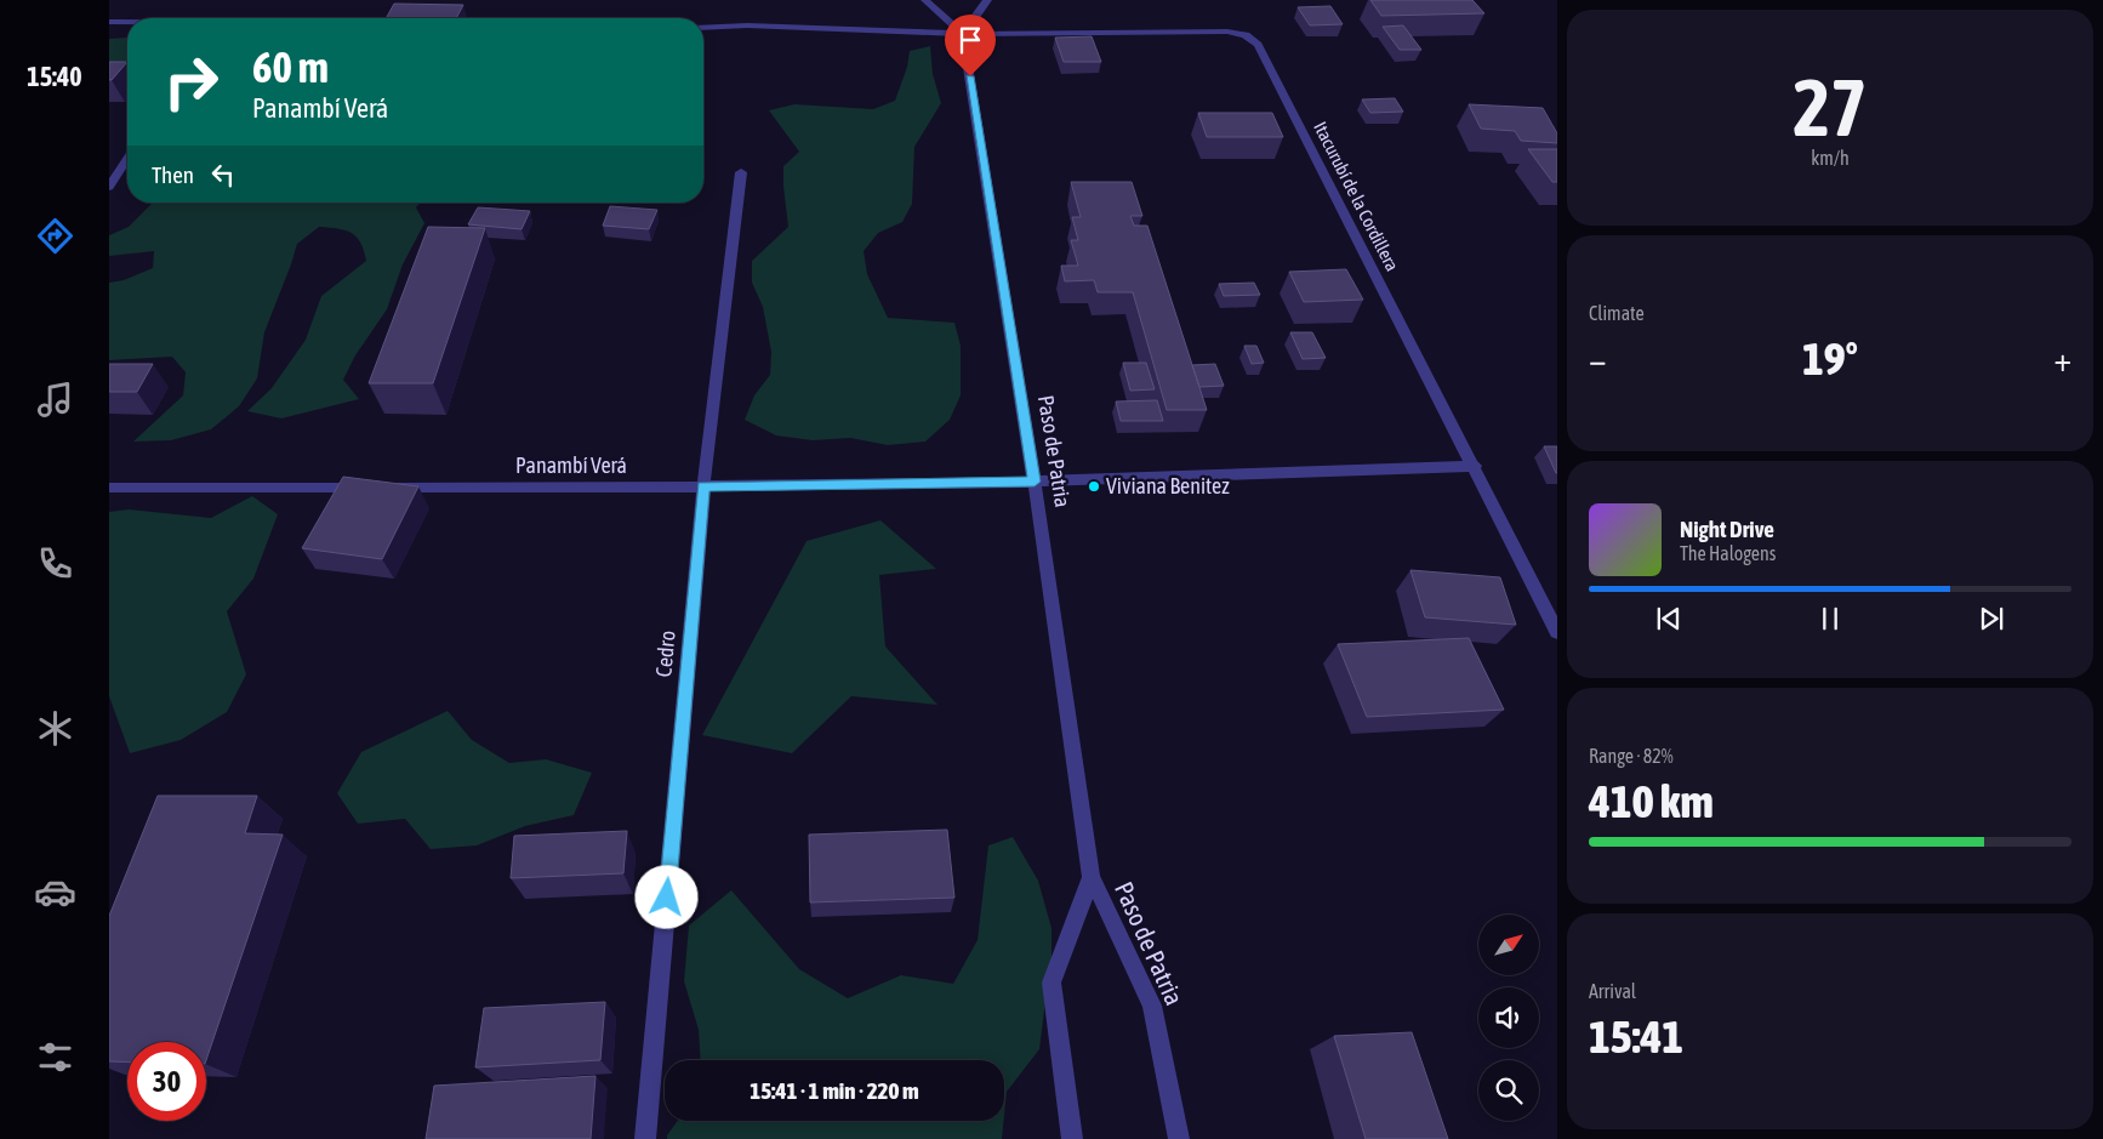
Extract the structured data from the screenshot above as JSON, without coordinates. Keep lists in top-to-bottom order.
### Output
{
  "streets": {
    "street": [
      "Itacurubí de la Cordillera",
      "Paso de Patria",
      "Panambí Verá",
      "Cedro"
    ]
  },
  "crossings": [
    ["Itacurubí de la Cordillera", "Paso de Patria"],
    ["Itacurubí de la Cordillera", "Panambí Verá"],
    ["Paso de Patria", "Panambí Verá"],
    ["Panambí Verá", "Cedro"]
  ],
  "places": ["Viviana Benitez"],
  "north": "top right",
  "page": {
    "tabs": "15:40",
    "tile": [
      ["27", "km/h"],
      "Climate",
      ["Range · 82%", "410 km"],
      ["Arrival", "15:41"]
    ],
    "turn": ["60 m", "Panambí Verá"],
    "then": "Then",
    "heat": ["−", "19°", "+"],
    "song": ["Night Drive", "The Halogens"],
    "limit": "30",
    "trip": "15:41 · 1 min · 220 m"
  }
}
